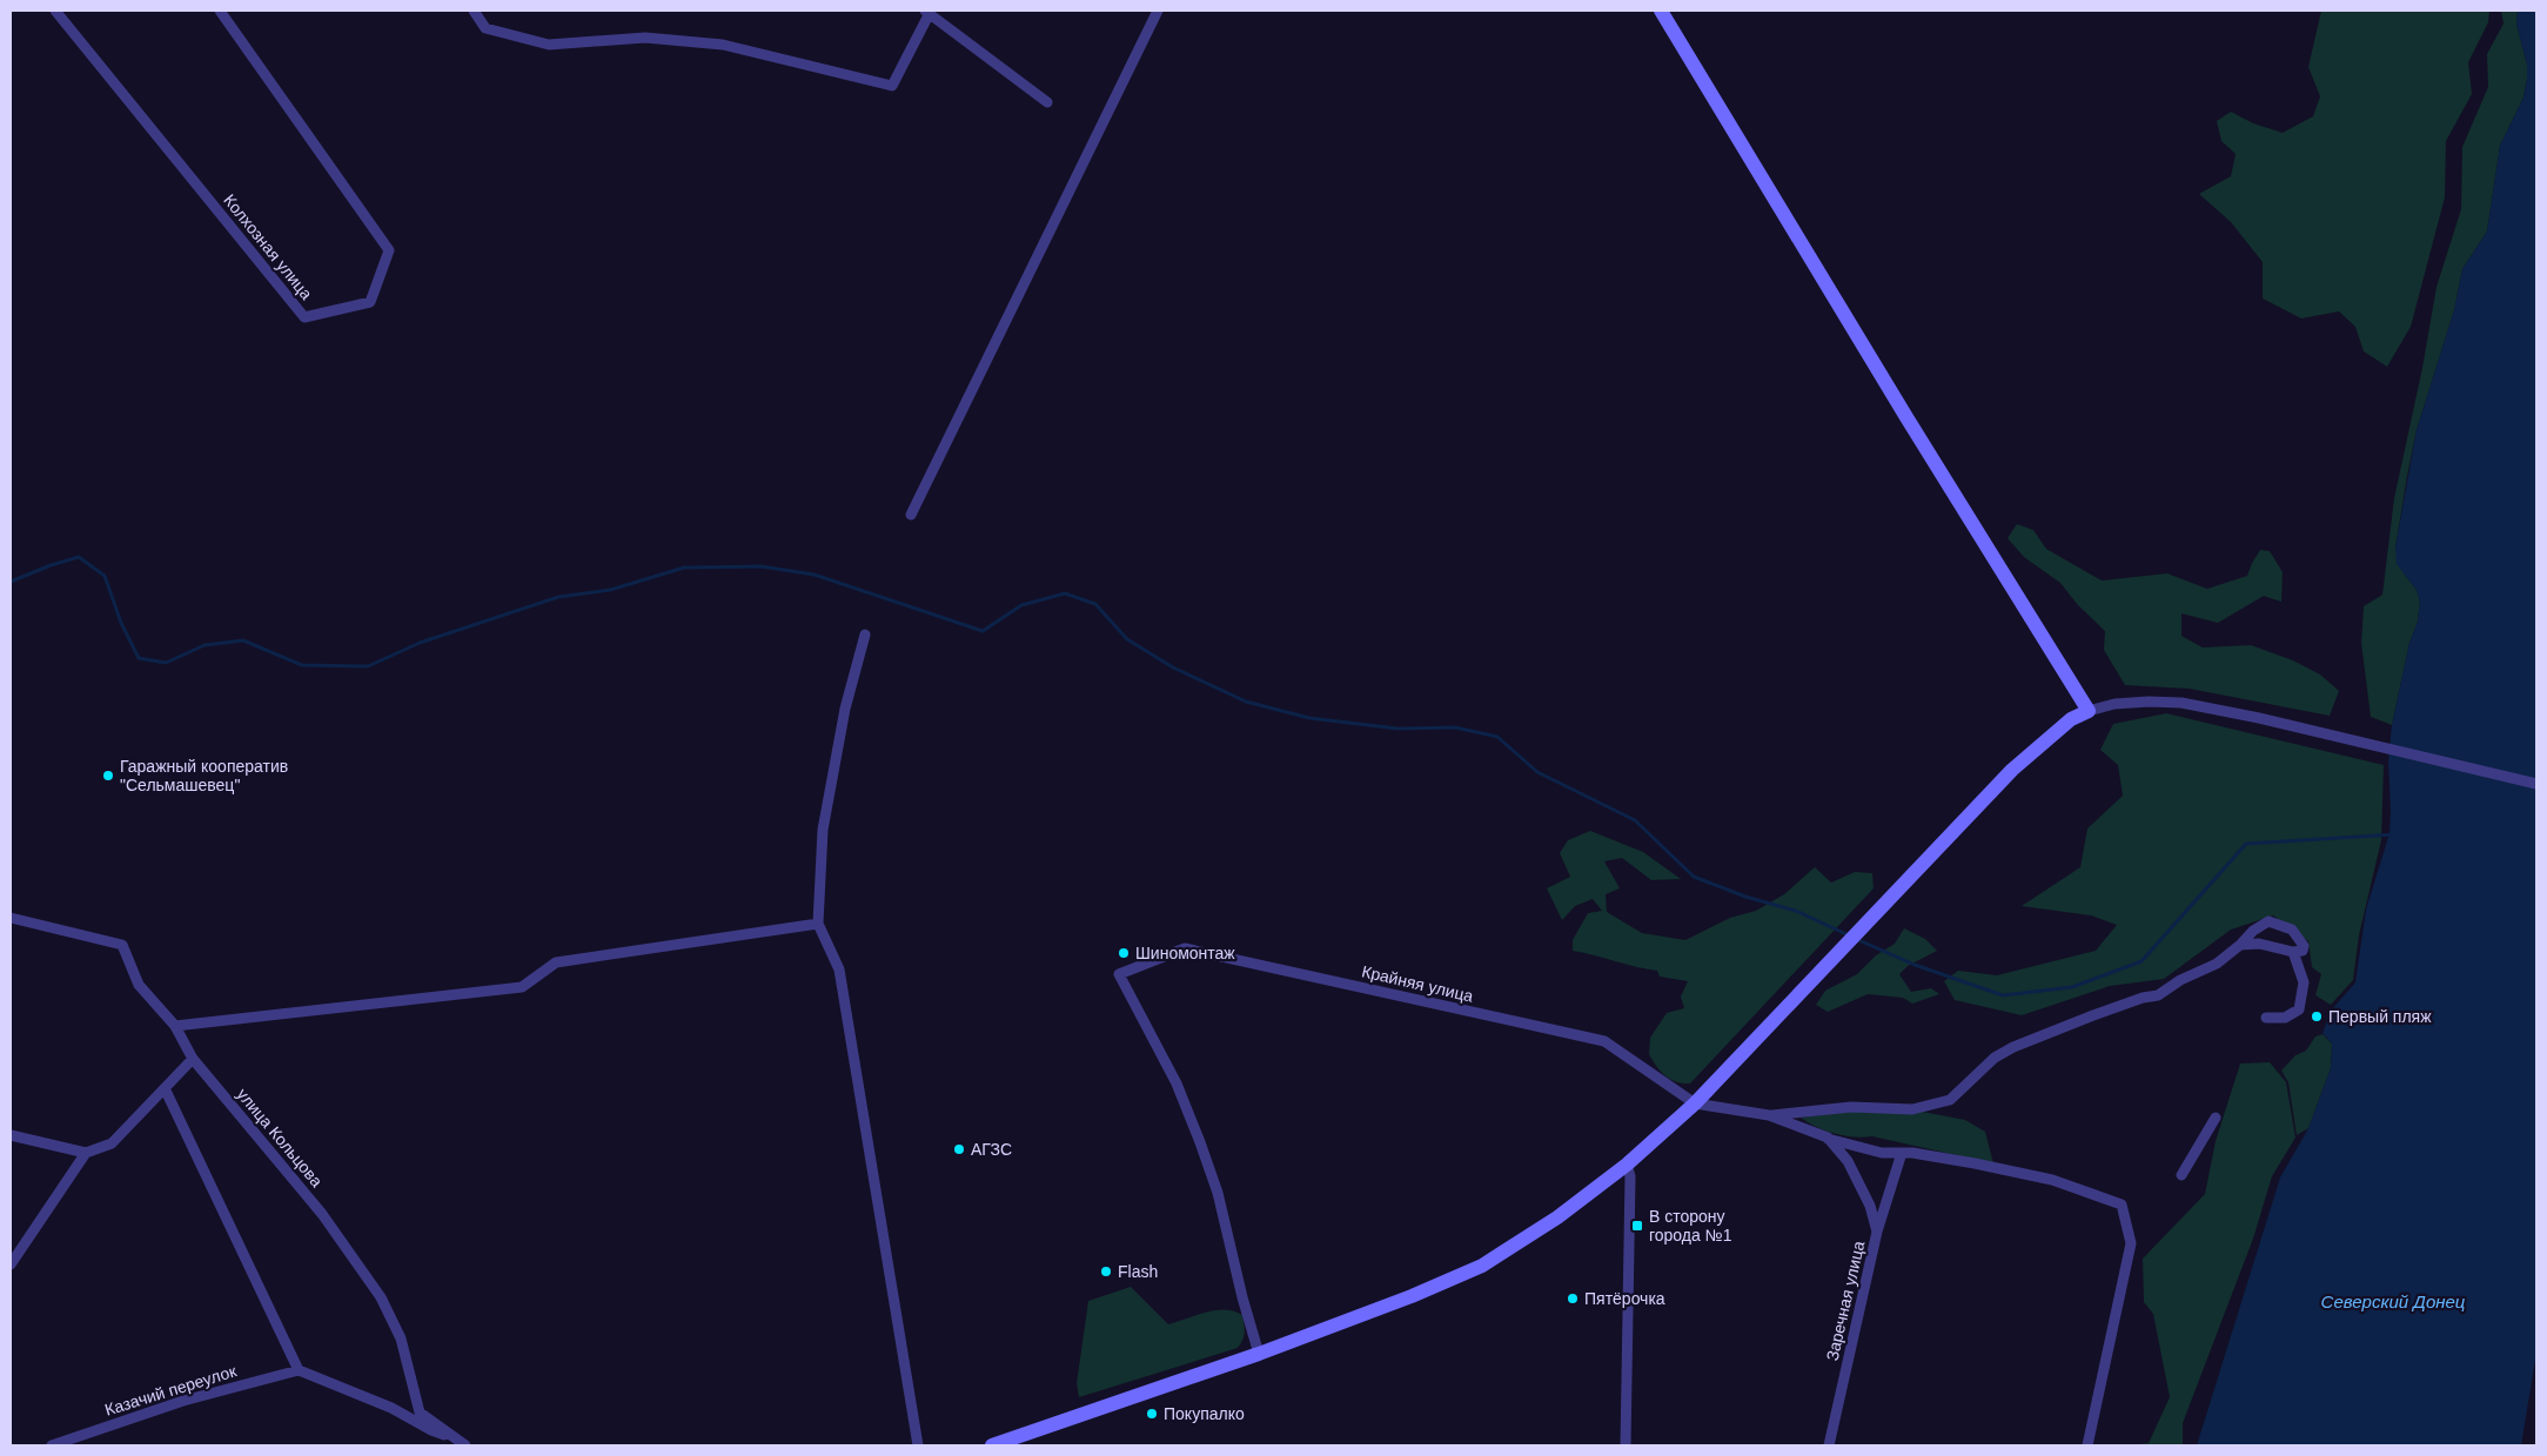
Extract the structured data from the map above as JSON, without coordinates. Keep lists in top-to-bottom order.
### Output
{
  "streets": {
    "street": [
      "Колхозная улица",
      "Крайняя улица",
      "улица Кольцова",
      "Заречная улица",
      "Казачий переулок"
    ]
  },
  "crossings": [
    ["Крайняя улица", "Заречная улица"]
  ],
  "water": ["Северский Донец"],
  "places": {
    "other": [
      "Гаражный кооператив \"Сельмашевец\"",
      "Шиномонтаж",
      "Первый пляж",
      "АГЗС",
      "Flash",
      "Пятёрочка",
      "Покупалко"
    ],
    "transit": ["В сторону города №1"]
  }
}
